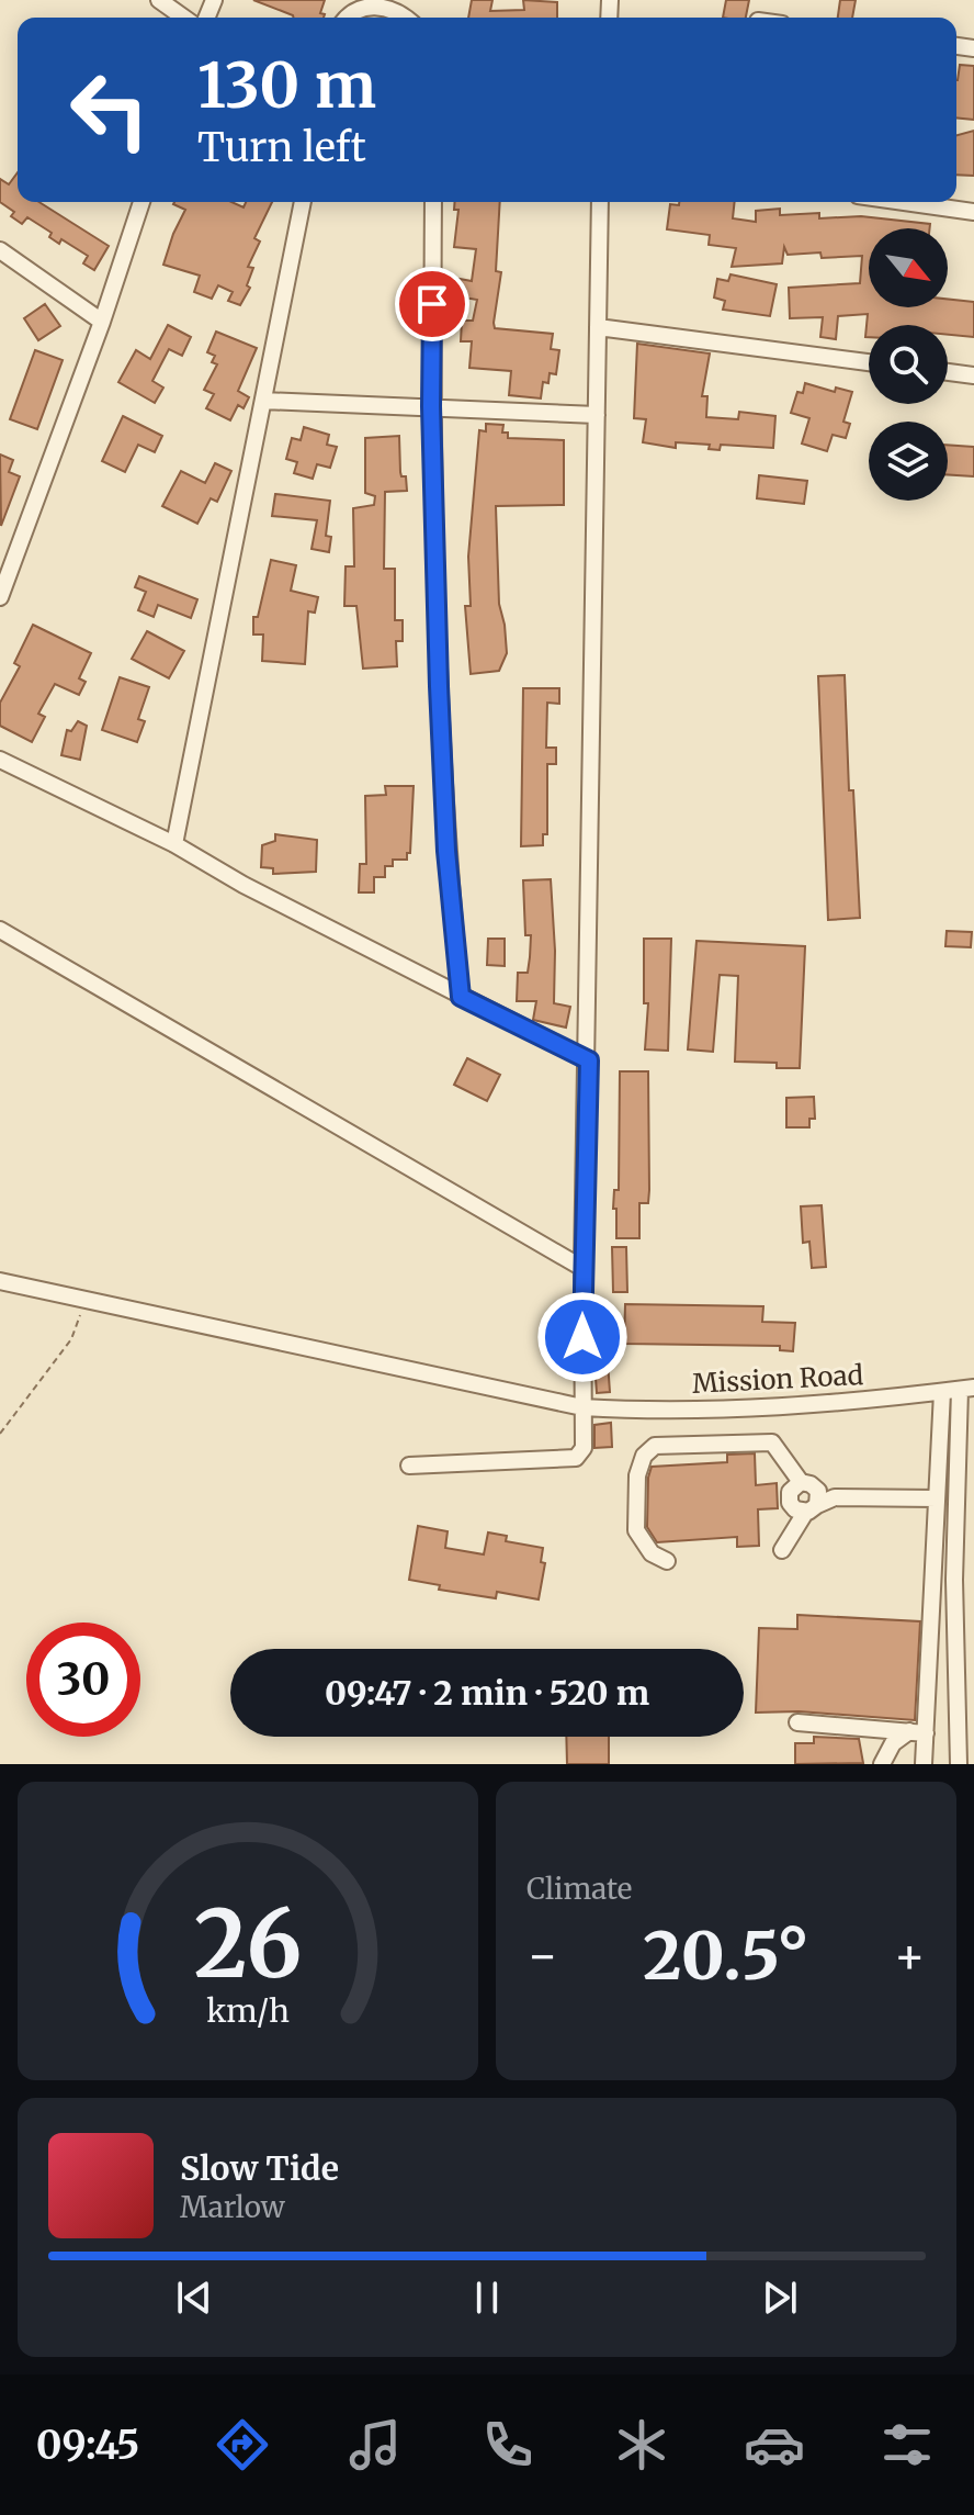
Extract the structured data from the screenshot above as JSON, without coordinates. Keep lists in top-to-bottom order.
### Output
{
  "streets": {
    "street": ["Mission Road"]
  },
  "north": "bottom right",
  "page": {
    "turn": ["130 m", "Turn left"],
    "limit": "30",
    "trip": "09:47 · 2 min · 520 m",
    "tile": "Climate",
    "heat": ["−", "20.5°", "+"],
    "song": ["Slow Tide", "Marlow"],
    "tabs": "09:45",
    "gauge": ["26", "km/h"]
  }
}
